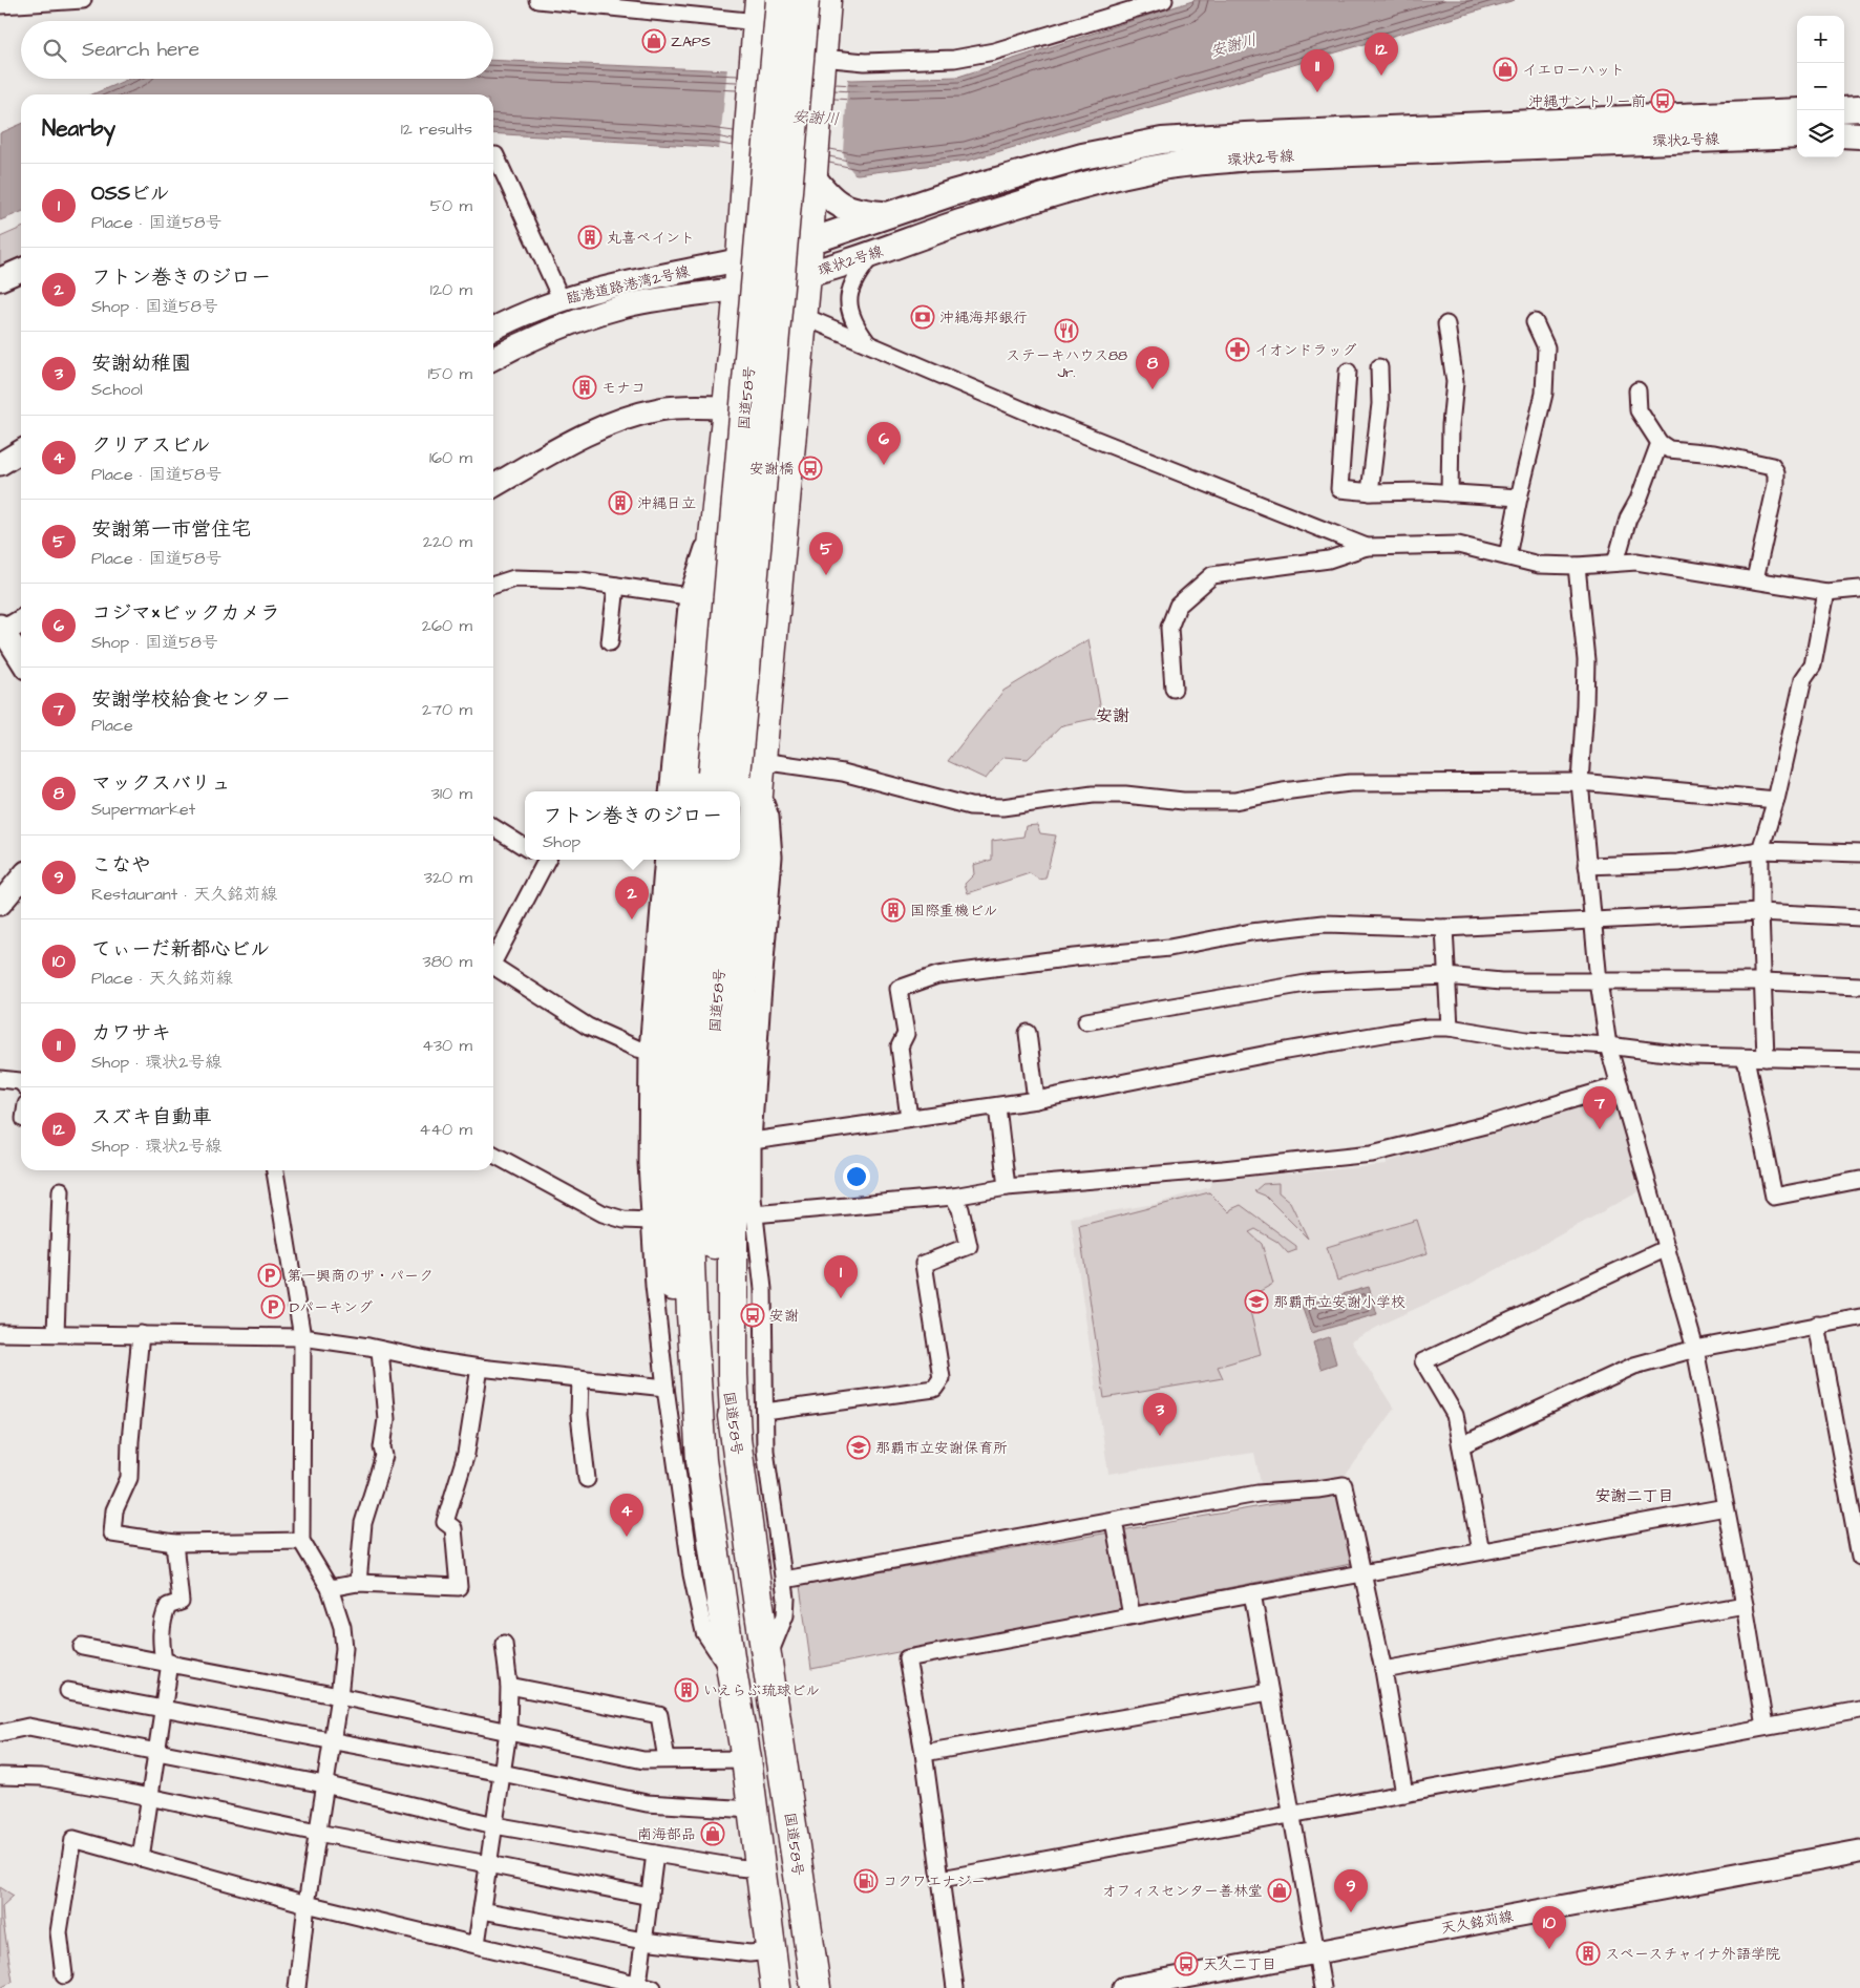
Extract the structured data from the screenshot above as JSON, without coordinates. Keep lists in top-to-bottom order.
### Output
{
  "streets": {
    "highway": ["国道58号"],
    "main road": ["環状2号線"],
    "street": ["臨港道路港湾2号線", "天久銘苅線"]
  },
  "crossings": [
    ["環状2号線", "臨港道路港湾2号線"]
  ],
  "districts": ["安謝", "安謝二丁目"],
  "water": ["安謝川"],
  "places": {
    "shop": [
      "ZAPS",
      "イエローハット",
      "南海部品",
      "オフィスセンター善林堂"
    ],
    "bus stop": [
      "沖縄サントリー前",
      "安謝橋",
      "安謝",
      "天久二丁目"
    ],
    "building": [
      "丸喜ペイント",
      "モナコ",
      "沖縄日立",
      "国際重機ビル",
      "いえらぶ琉球ビル",
      "スペースチャイナ外語学院"
    ],
    "bank": ["沖縄海邦銀行"],
    "restaurant": ["ステーキハウス88 Jr."],
    "pharmacy": ["イオンドラッグ"],
    "parking": ["第一興商のザ・パーク", "Dパーキング"],
    "school or university": ["那覇市立安謝小学校", "那覇市立安謝保育所"],
    "fuel station": ["コクワエナジー"]
  },
  "page": {
    "map_buttons": ["+", "−"],
    "search": "Search here",
    "pins": [
      "12",
      "11",
      "8",
      "6",
      "5",
      "2",
      "7",
      "1",
      "3",
      "4",
      "9",
      "10"
    ],
    "heading": ["Nearby", "12 results"],
    "list": [
      {
        "mark": "1",
        "name": "OSSビル",
        "note": "Place · 国道58号",
        "value": "50 m"
      },
      {
        "mark": "2",
        "name": "フトン巻きのジロー",
        "note": "Shop · 国道58号",
        "value": "120 m"
      },
      {
        "mark": "3",
        "name": "安謝幼稚園",
        "note": "School",
        "value": "150 m"
      },
      {
        "mark": "4",
        "name": "クリアスビル",
        "note": "Place · 国道58号",
        "value": "160 m"
      },
      {
        "mark": "5",
        "name": "安謝第一市営住宅",
        "note": "Place · 国道58号",
        "value": "220 m"
      },
      {
        "mark": "6",
        "name": "コジマ×ビックカメラ",
        "note": "Shop · 国道58号",
        "value": "260 m"
      },
      {
        "mark": "7",
        "name": "安謝学校給食センター",
        "note": "Place",
        "value": "270 m"
      },
      {
        "mark": "8",
        "name": "マックスバリュ",
        "note": "Supermarket",
        "value": "310 m"
      },
      {
        "mark": "9",
        "name": "こなや",
        "note": "Restaurant · 天久銘苅線",
        "value": "320 m"
      },
      {
        "mark": "10",
        "name": "てぃーだ新都心ビル",
        "note": "Place · 天久銘苅線",
        "value": "380 m"
      },
      {
        "mark": "11",
        "name": "カワサキ",
        "note": "Shop · 環状2号線",
        "value": "430 m"
      },
      {
        "mark": "12",
        "name": "スズキ自動車",
        "note": "Shop · 環状2号線",
        "value": "440 m"
      }
    ],
    "popup": ["フトン巻きのジロー", "Shop"]
  }
}
